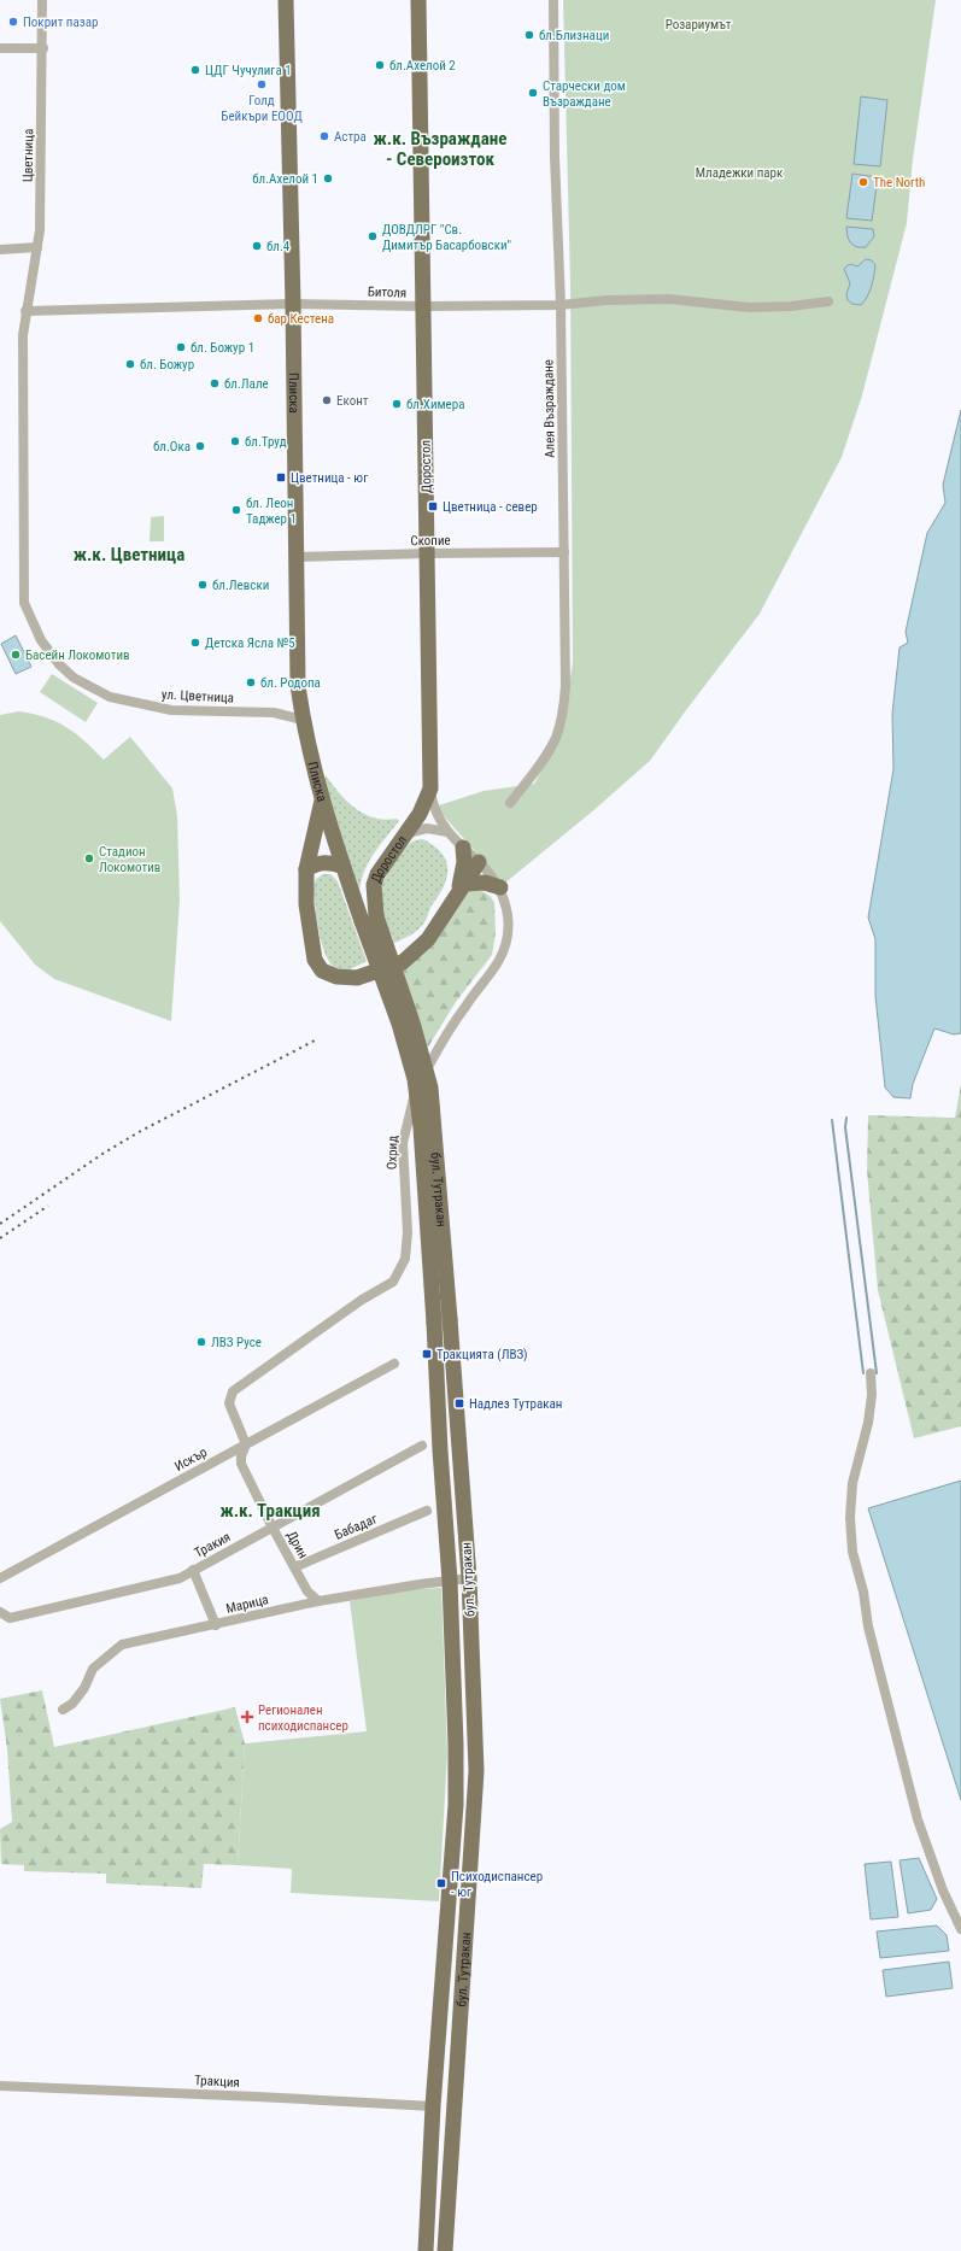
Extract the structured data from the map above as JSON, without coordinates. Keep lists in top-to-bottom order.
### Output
{
  "streets": {
    "main road": ["Плиска", "Доростол", "бул. Тутракан"],
    "street": [
      "Цветница",
      "Битоля",
      "Алея Възраждане",
      "Скопие",
      "ул. Цветница",
      "Охрид",
      "Искър",
      "Бабадаг",
      "Тракия",
      "Дрин",
      "Марица",
      "Тракция"
    ]
  },
  "crossings": [
    ["Цветница", "Битоля"],
    ["Цветница", "ул. Цветница"],
    ["Битоля", "Плиска"],
    ["Битоля", "Алея Възраждане"],
    ["Битоля", "Доростол"],
    ["Битоля", "ул. Цветница"],
    ["Плиска", "Доростол"],
    ["Плиска", "Скопие"],
    ["Плиска", "ул. Цветница"],
    ["Плиска", "бул. Тутракан"],
    ["Алея Възраждане", "Скопие"],
    ["Доростол", "Скопие"],
    ["Доростол", "Охрид"],
    ["Доростол", "бул. Тутракан"],
    ["Охрид", "Искър"],
    ["Охрид", "Дрин"],
    ["бул. Тутракан", "Марица"],
    ["бул. Тутракан", "Тракция"],
    ["Искър", "Дрин"],
    ["Бабадаг", "Дрин"],
    ["Тракия", "Дрин"],
    ["Дрин", "Марица"]
  ],
  "districts": ["ж.к. Възраждане - Североизток", "ж.к. Цветница", "ж.к. Тракция"],
  "parks": ["Розариумът", "Младежки парк"],
  "places": {
    "other": [
      "Покрит пазар",
      "бл.Близнаци",
      "бл.Ахелой 2",
      "ЦДГ Чучулига 1",
      "Голд Бейкъри ЕООД",
      "Старчески дом Възраждане",
      "Астра",
      "бл.Ахелой 1",
      "The North",
      "ДОВДЛРГ \"Св. Димитър Басарбовски\"",
      "бл.4",
      "бар Кестена",
      "бл. Божур 1",
      "бл. Божур",
      "бл.Лале",
      "Еконт",
      "бл.Химера",
      "бл.Труд",
      "бл.Ока",
      "бл. Леон Таджер 1",
      "бл.Левски",
      "Детска Ясла №5",
      "Басейн Локомотив",
      "бл. Родопа",
      "Стадион Локомотив",
      "ЛВЗ Русе"
    ],
    "transit": [
      "Цветница - юг",
      "Цветница - север",
      "Тракцията (ЛВЗ)",
      "Надлез Тутракан",
      "Психодиспансер - юг"
    ],
    "health": ["Регионален психодиспансер"]
  }
}
